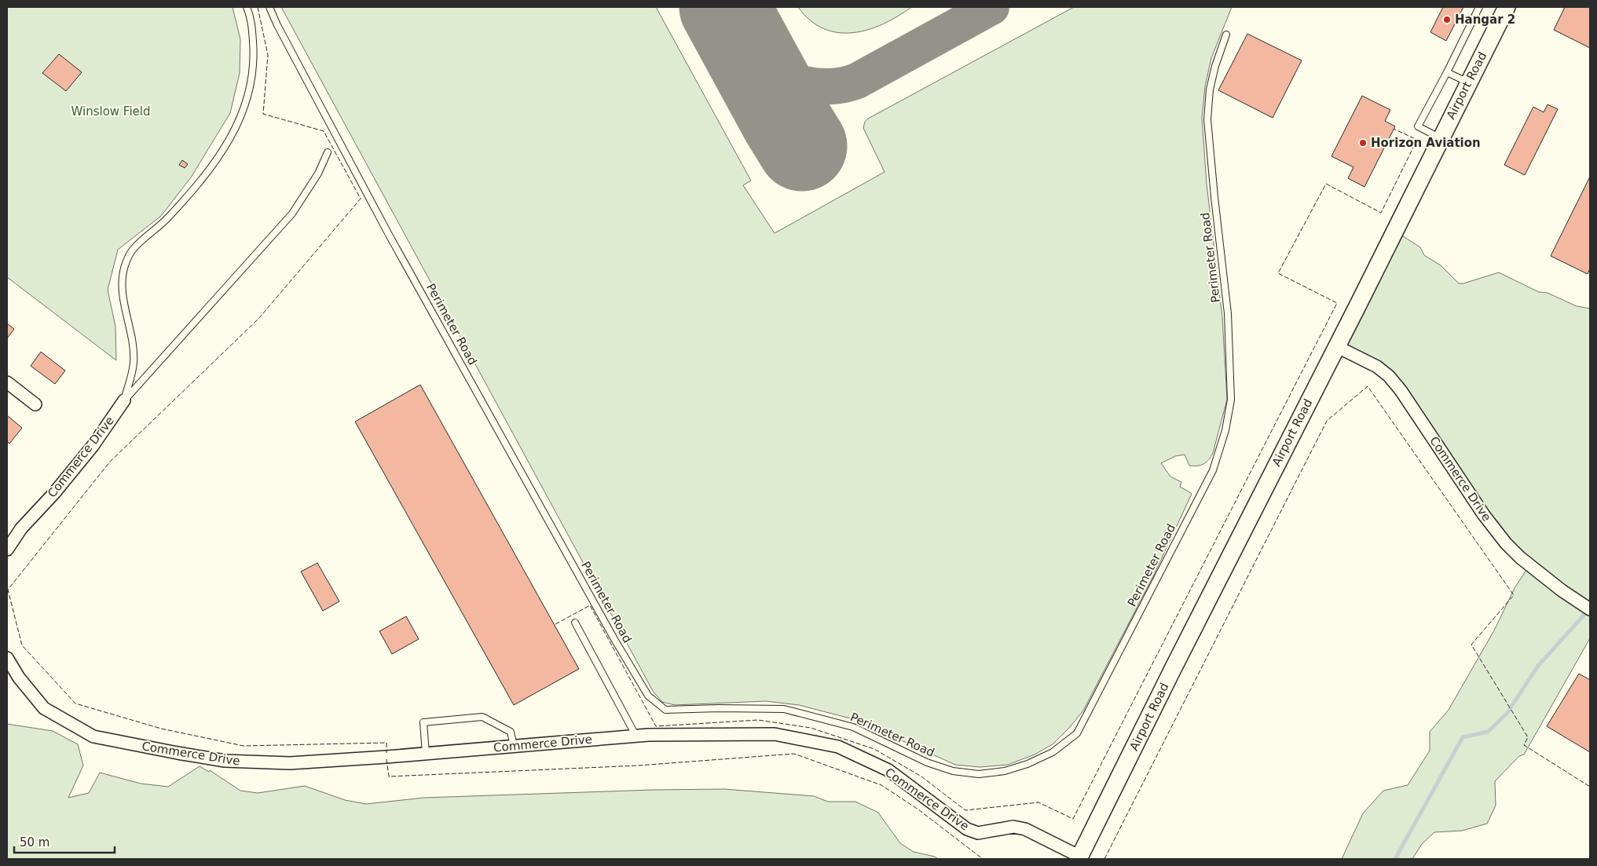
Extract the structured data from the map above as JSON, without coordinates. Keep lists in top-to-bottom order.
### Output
{
  "streets": {
    "main road": ["Airport Road"],
    "street": ["Commerce Drive"],
    "lane": ["Perimeter Road"]
  },
  "crossings": [
    ["Airport Road", "Commerce Drive"]
  ],
  "parks": ["Winslow Field"],
  "places": ["Hangar 2", "Horizon Aviation"],
  "scale_bar": "50 m"
}
